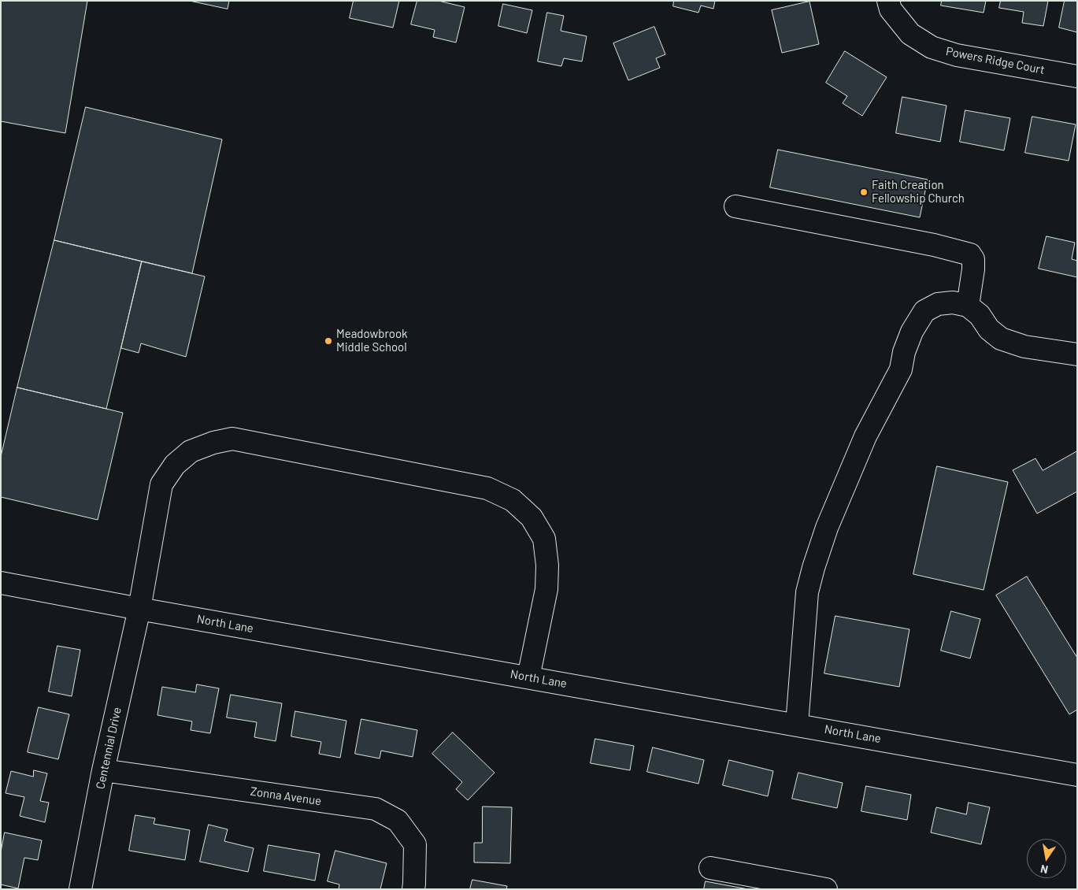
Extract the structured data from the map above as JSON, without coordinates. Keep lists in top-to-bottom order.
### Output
{
  "streets": {
    "street": [
      "Powers Ridge Court",
      "North Lane",
      "Centennial Drive",
      "Zonna Avenue"
    ]
  },
  "crossings": [
    ["North Lane", "Centennial Drive"],
    ["Centennial Drive", "Zonna Avenue"]
  ],
  "places": ["Faith Creation Fellowship Church", "Meadowbrook Middle School"],
  "north": "bottom"
}
